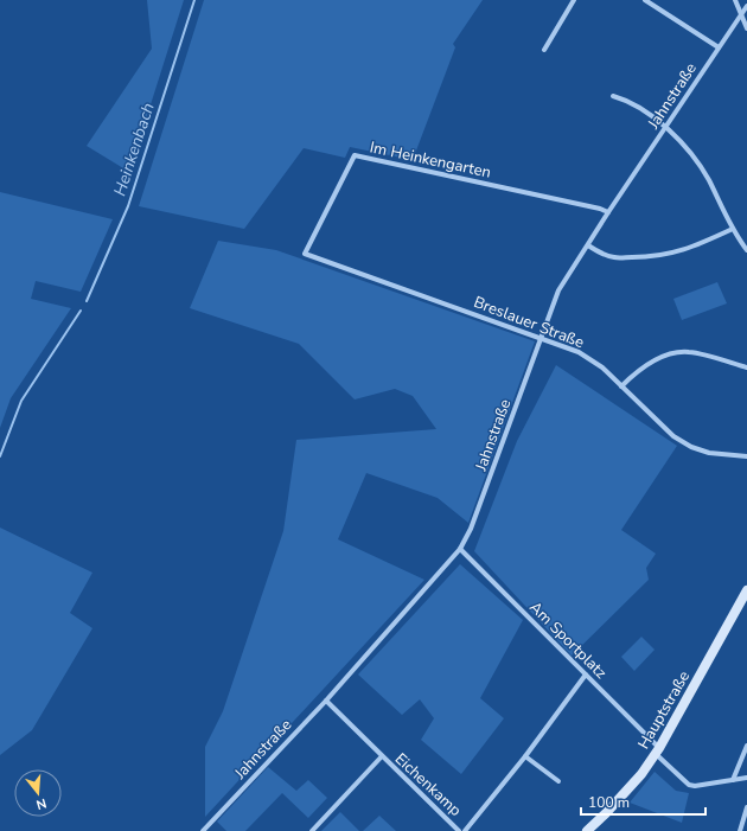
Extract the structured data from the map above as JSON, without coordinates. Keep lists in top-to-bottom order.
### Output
{
  "streets": {
    "street": [
      "Jahnstraße",
      "Im Heinkengarten",
      "Breslauer Straße",
      "Am Sportplatz",
      "Hauptstraße",
      "Eichenkamp"
    ]
  },
  "crossings": [
    ["Jahnstraße", "Im Heinkengarten"],
    ["Jahnstraße", "Breslauer Straße"],
    ["Jahnstraße", "Am Sportplatz"],
    ["Jahnstraße", "Eichenkamp"],
    ["Im Heinkengarten", "Breslauer Straße"],
    ["Am Sportplatz", "Hauptstraße"],
    ["Am Sportplatz", "Eichenkamp"]
  ],
  "water": ["Heinkenbach"],
  "scale_bar": "100 m",
  "north": "bottom"
}
